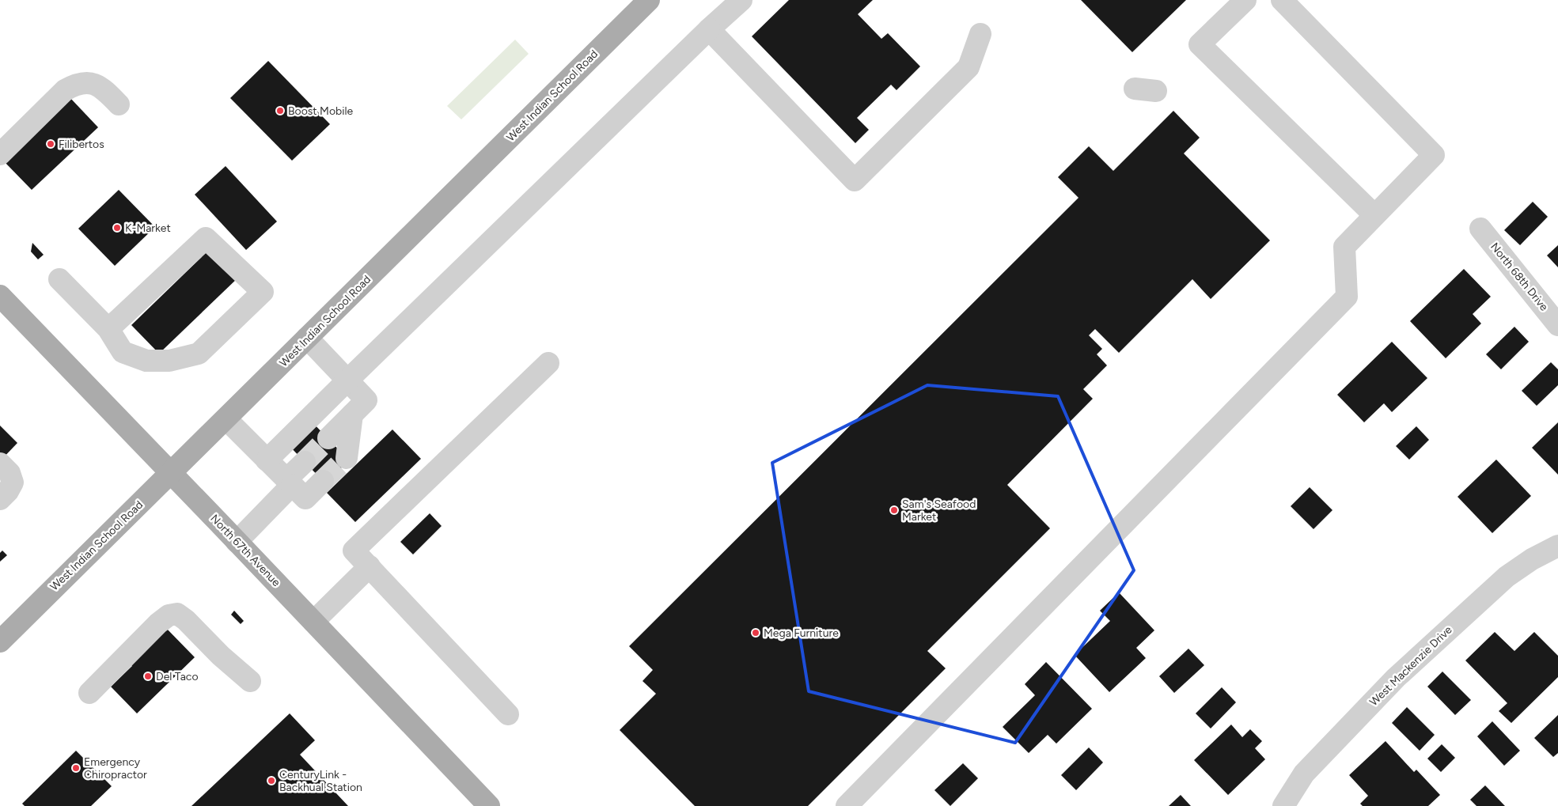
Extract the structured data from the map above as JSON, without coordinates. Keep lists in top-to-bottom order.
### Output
{
  "streets": {
    "main road": ["West Indian School Road", "North 67th Avenue"],
    "lane": ["North 68th Drive", "West Mackenzie Drive"]
  },
  "crossings": [
    ["West Indian School Road", "North 67th Avenue"]
  ],
  "places": [
    "Boost Mobile",
    "Filibertos",
    "K-Market",
    "Sam's Seafood Market",
    "Mega Furniture",
    "Del Taco",
    "Emergency Chiropractor",
    "CenturyLink - Backhual Station"
  ]
}
